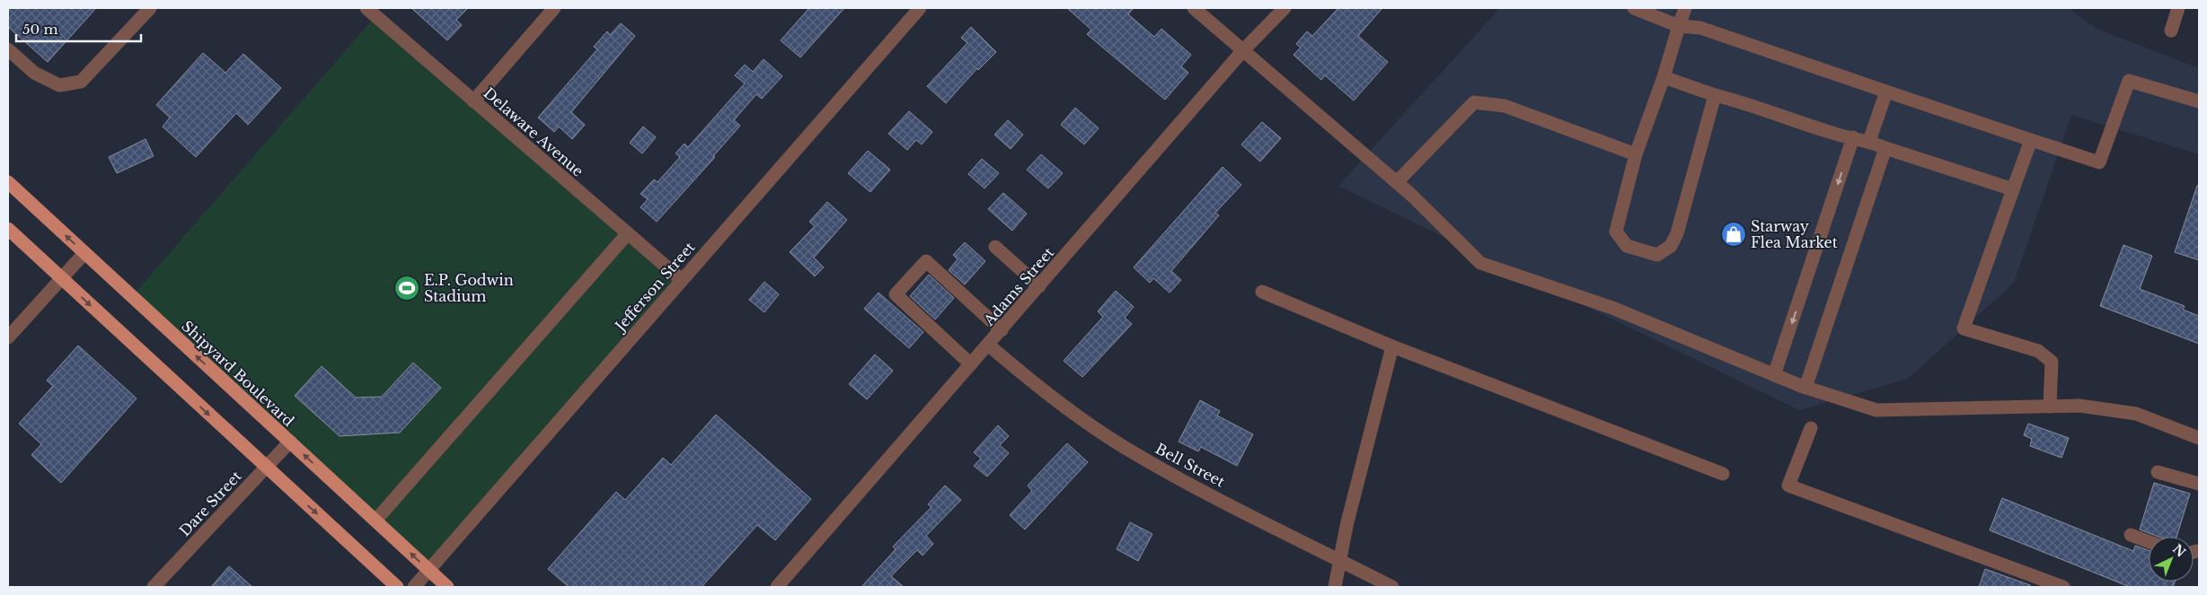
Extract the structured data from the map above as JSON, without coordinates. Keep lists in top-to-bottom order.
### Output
{
  "streets": {
    "main road": ["Shipyard Boulevard"],
    "street": [
      "Delaware Avenue",
      "Jefferson Street",
      "Adams Street",
      "Bell Street",
      "Dare Street"
    ]
  },
  "crossings": [
    ["Delaware Avenue", "Jefferson Street"],
    ["Jefferson Street", "Shipyard Boulevard"],
    ["Adams Street", "Bell Street"],
    ["Shipyard Boulevard", "Dare Street"]
  ],
  "places": {
    "shop": ["Starway Flea Market"],
    "sports": ["E.P. Godwin Stadium"]
  },
  "scale_bar": "50 m",
  "north": "top right"
}
